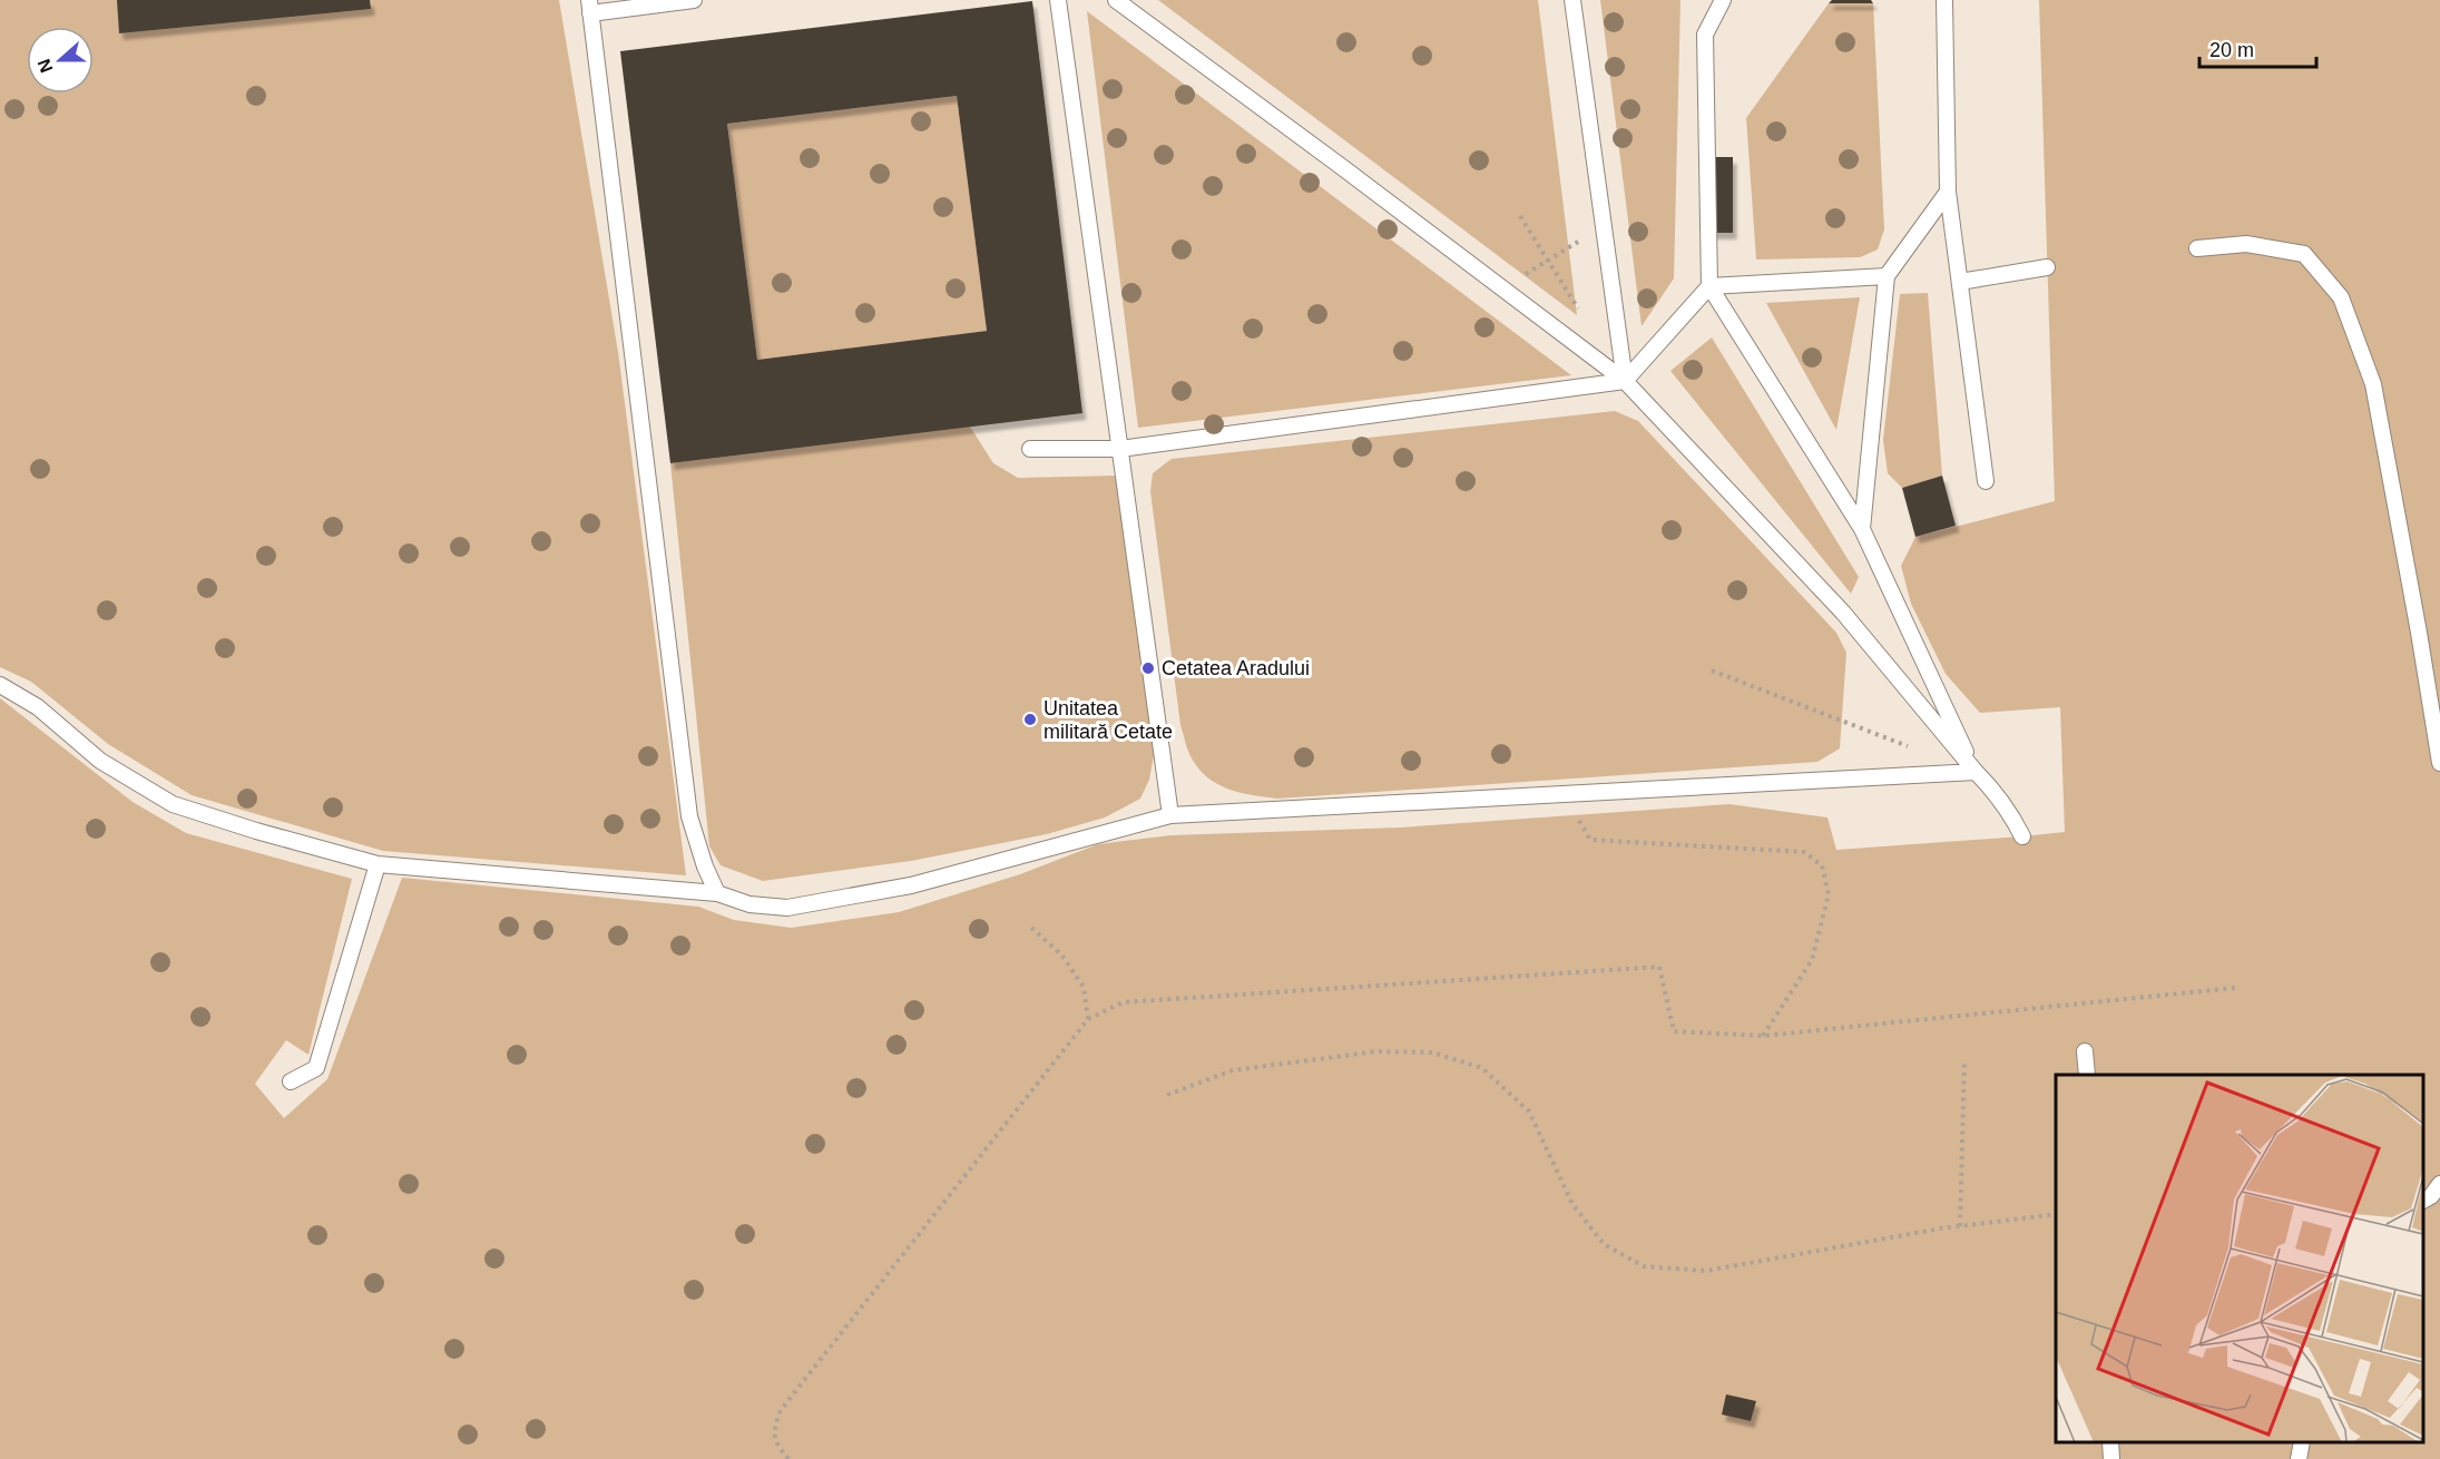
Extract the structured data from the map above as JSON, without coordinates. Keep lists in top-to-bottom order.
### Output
{
  "places": ["Cetatea Aradului", "Unitatea militară Cetate"],
  "scale_bar": "20 m",
  "north": "left"
}
